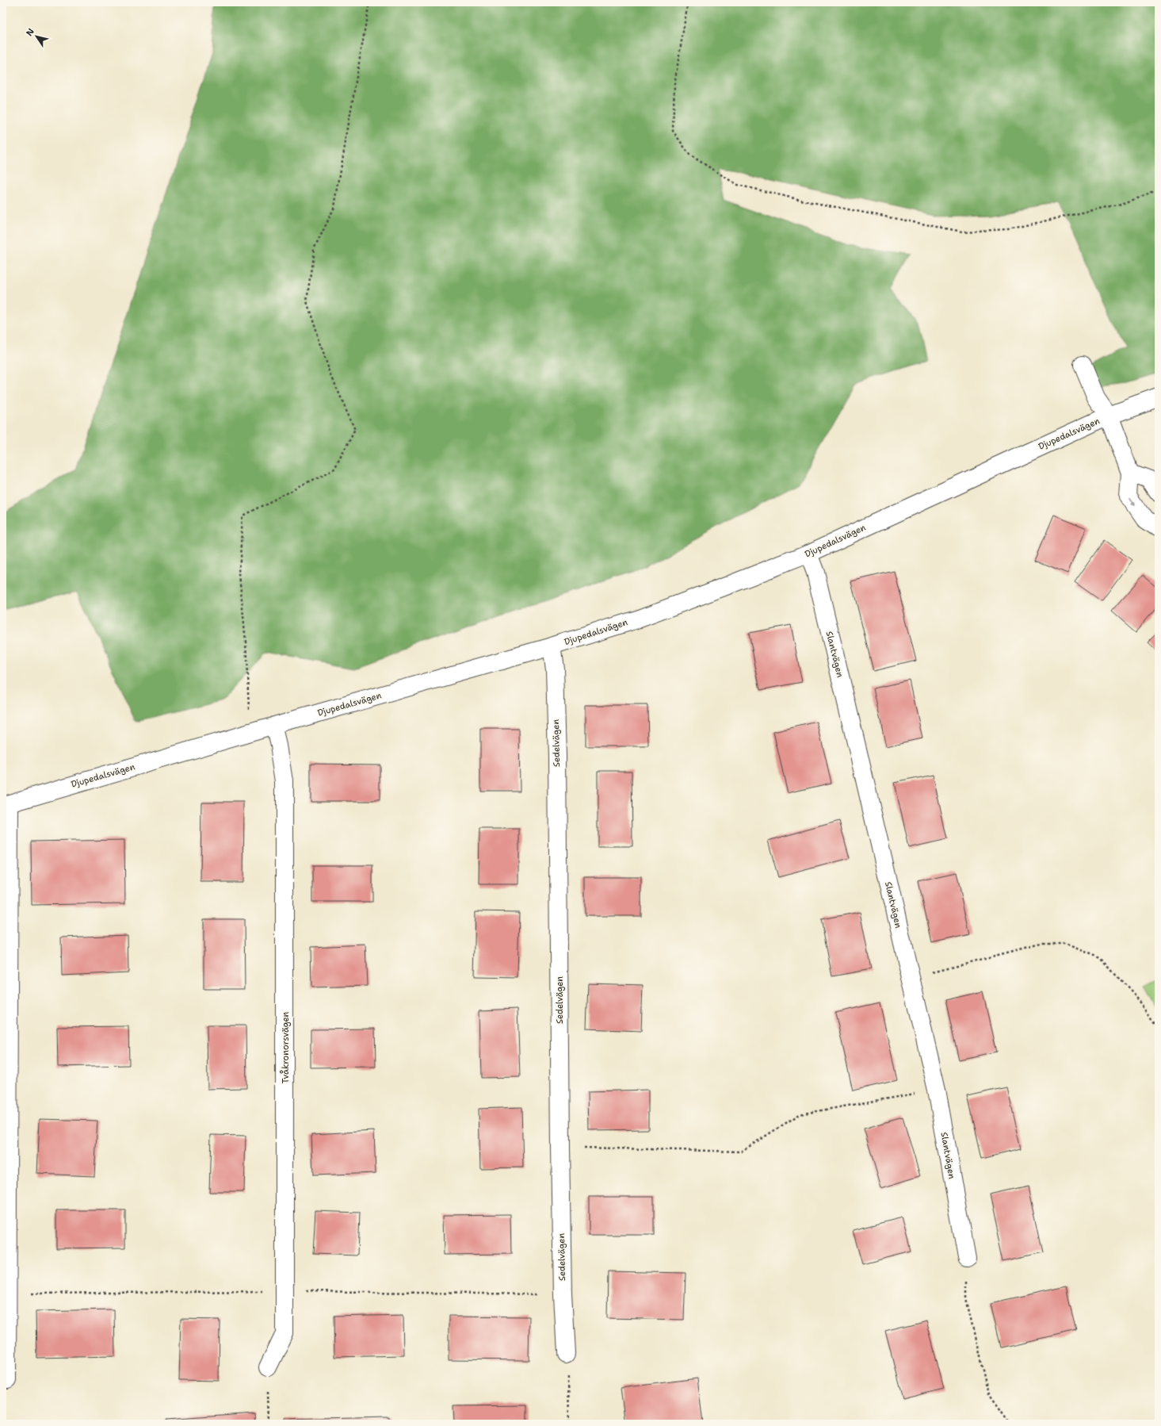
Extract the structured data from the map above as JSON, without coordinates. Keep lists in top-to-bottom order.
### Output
{
  "streets": {
    "street": [
      "Djupedalsvägen",
      "Slantvägen",
      "Sedelvägen",
      "Tvåkronorsvägen"
    ]
  },
  "crossings": [
    ["Djupedalsvägen", "Slantvägen"],
    ["Djupedalsvägen", "Sedelvägen"],
    ["Djupedalsvägen", "Tvåkronorsvägen"]
  ],
  "north": "top left"
}
